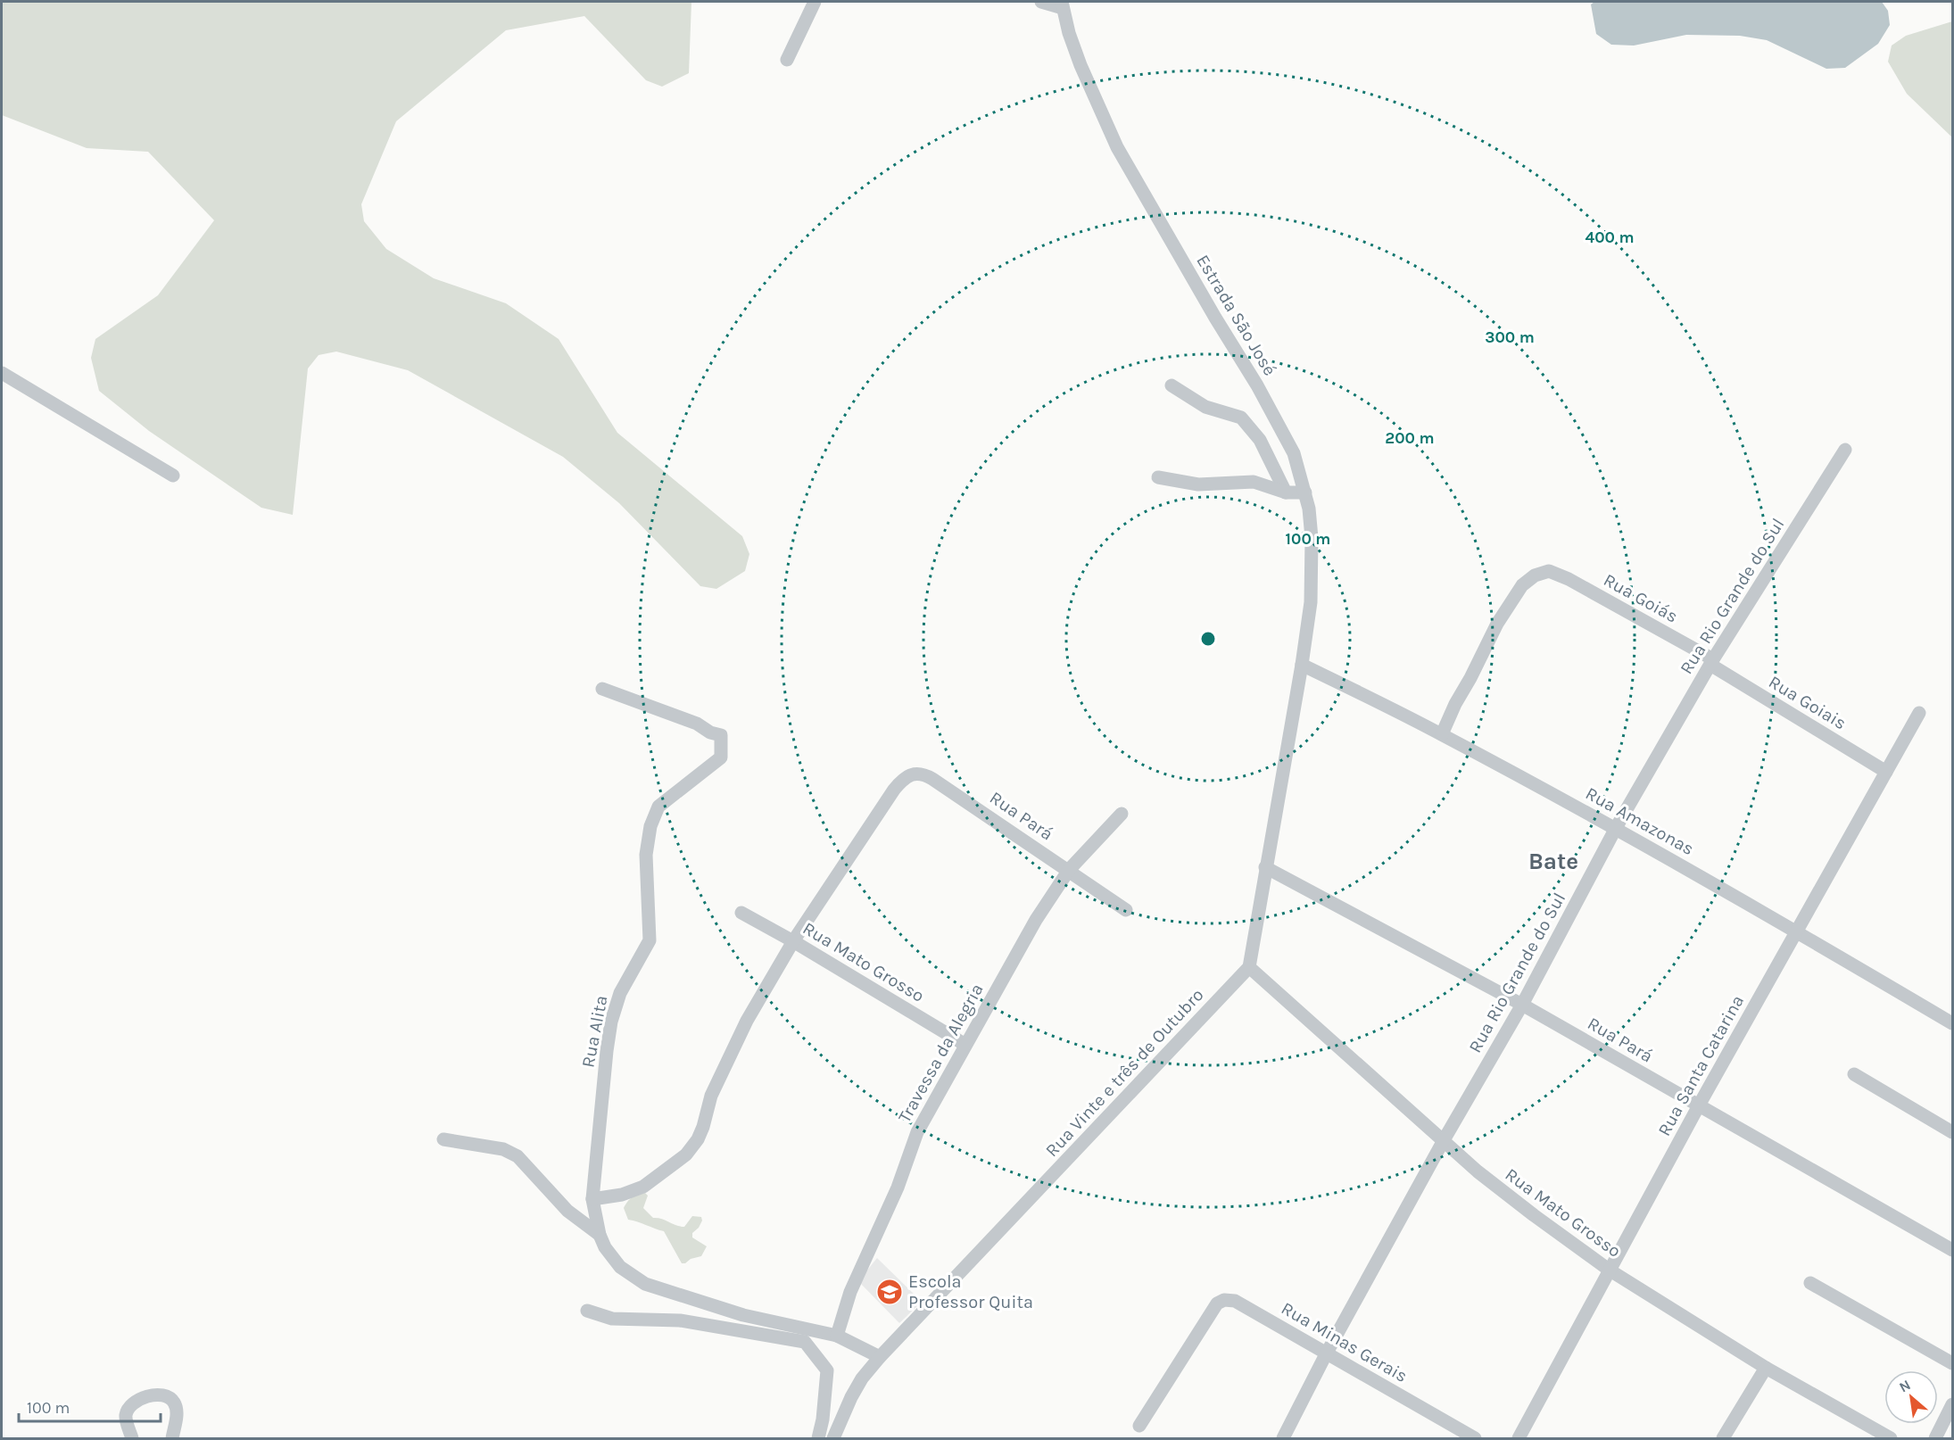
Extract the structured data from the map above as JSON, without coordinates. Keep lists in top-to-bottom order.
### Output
{
  "streets": {
    "street": [
      "Estrada São José",
      "Rua Rio Grande do Sul",
      "Rua Goiás",
      "Rua Goiais",
      "Rua Pará",
      "Rua Amazonas",
      "Rua Mato Grosso",
      "Rua Alita",
      "Travessa da Alegria",
      "Rua Santa Catarina",
      "Rua Vinte e três de Outubro",
      "Rua Minas Gerais"
    ]
  },
  "crossings": [
    ["Estrada São José", "Rua Amazonas"],
    ["Rua Rio Grande do Sul", "Rua Goiás"],
    ["Rua Rio Grande do Sul", "Rua Goiais"],
    ["Rua Rio Grande do Sul", "Rua Pará"],
    ["Rua Rio Grande do Sul", "Rua Amazonas"],
    ["Rua Rio Grande do Sul", "Rua Mato Grosso"],
    ["Rua Rio Grande do Sul", "Rua Minas Gerais"],
    ["Rua Goiás", "Rua Goiais"],
    ["Rua Goiás", "Rua Amazonas"],
    ["Rua Goiais", "Rua Santa Catarina"],
    ["Rua Pará", "Rua Mato Grosso"],
    ["Rua Pará", "Travessa da Alegria"],
    ["Rua Pará", "Rua Santa Catarina"],
    ["Rua Amazonas", "Rua Santa Catarina"],
    ["Rua Mato Grosso", "Travessa da Alegria"],
    ["Rua Mato Grosso", "Rua Santa Catarina"],
    ["Rua Mato Grosso", "Rua Vinte e três de Outubro"],
    ["Rua Alita", "Travessa da Alegria"],
    ["Rua Alita", "Rua Vinte e três de Outubro"]
  ],
  "districts": ["Bate"],
  "places": {
    "school or university": ["Escola Professor Quita"]
  },
  "scale_bar": "100 m",
  "north": "top left",
  "rings": [
    "400 m",
    "300 m",
    "200 m",
    "100 m"
  ]
}
